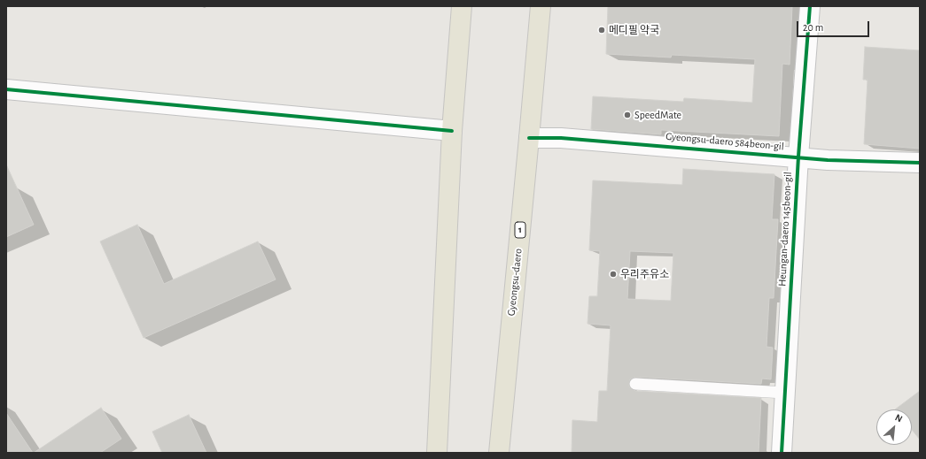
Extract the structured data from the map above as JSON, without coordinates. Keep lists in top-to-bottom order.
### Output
{
  "streets": {
    "main road": ["1", "Gyeongsu-daero"],
    "street": ["Gyeongsu-daero 584beon-gil", "Heungan-daero 145beon-gil"]
  },
  "crossings": [
    ["Gyeongsu-daero 584beon-gil", "Heungan-daero 145beon-gil"],
    ["Gyeongsu-daero 584beon-gil", "Gyeongsu-daero"]
  ],
  "places": ["메디필 약국", "SpeedMate", "우리주유소"],
  "scale_bar": "20 m",
  "north": "top right"
}
